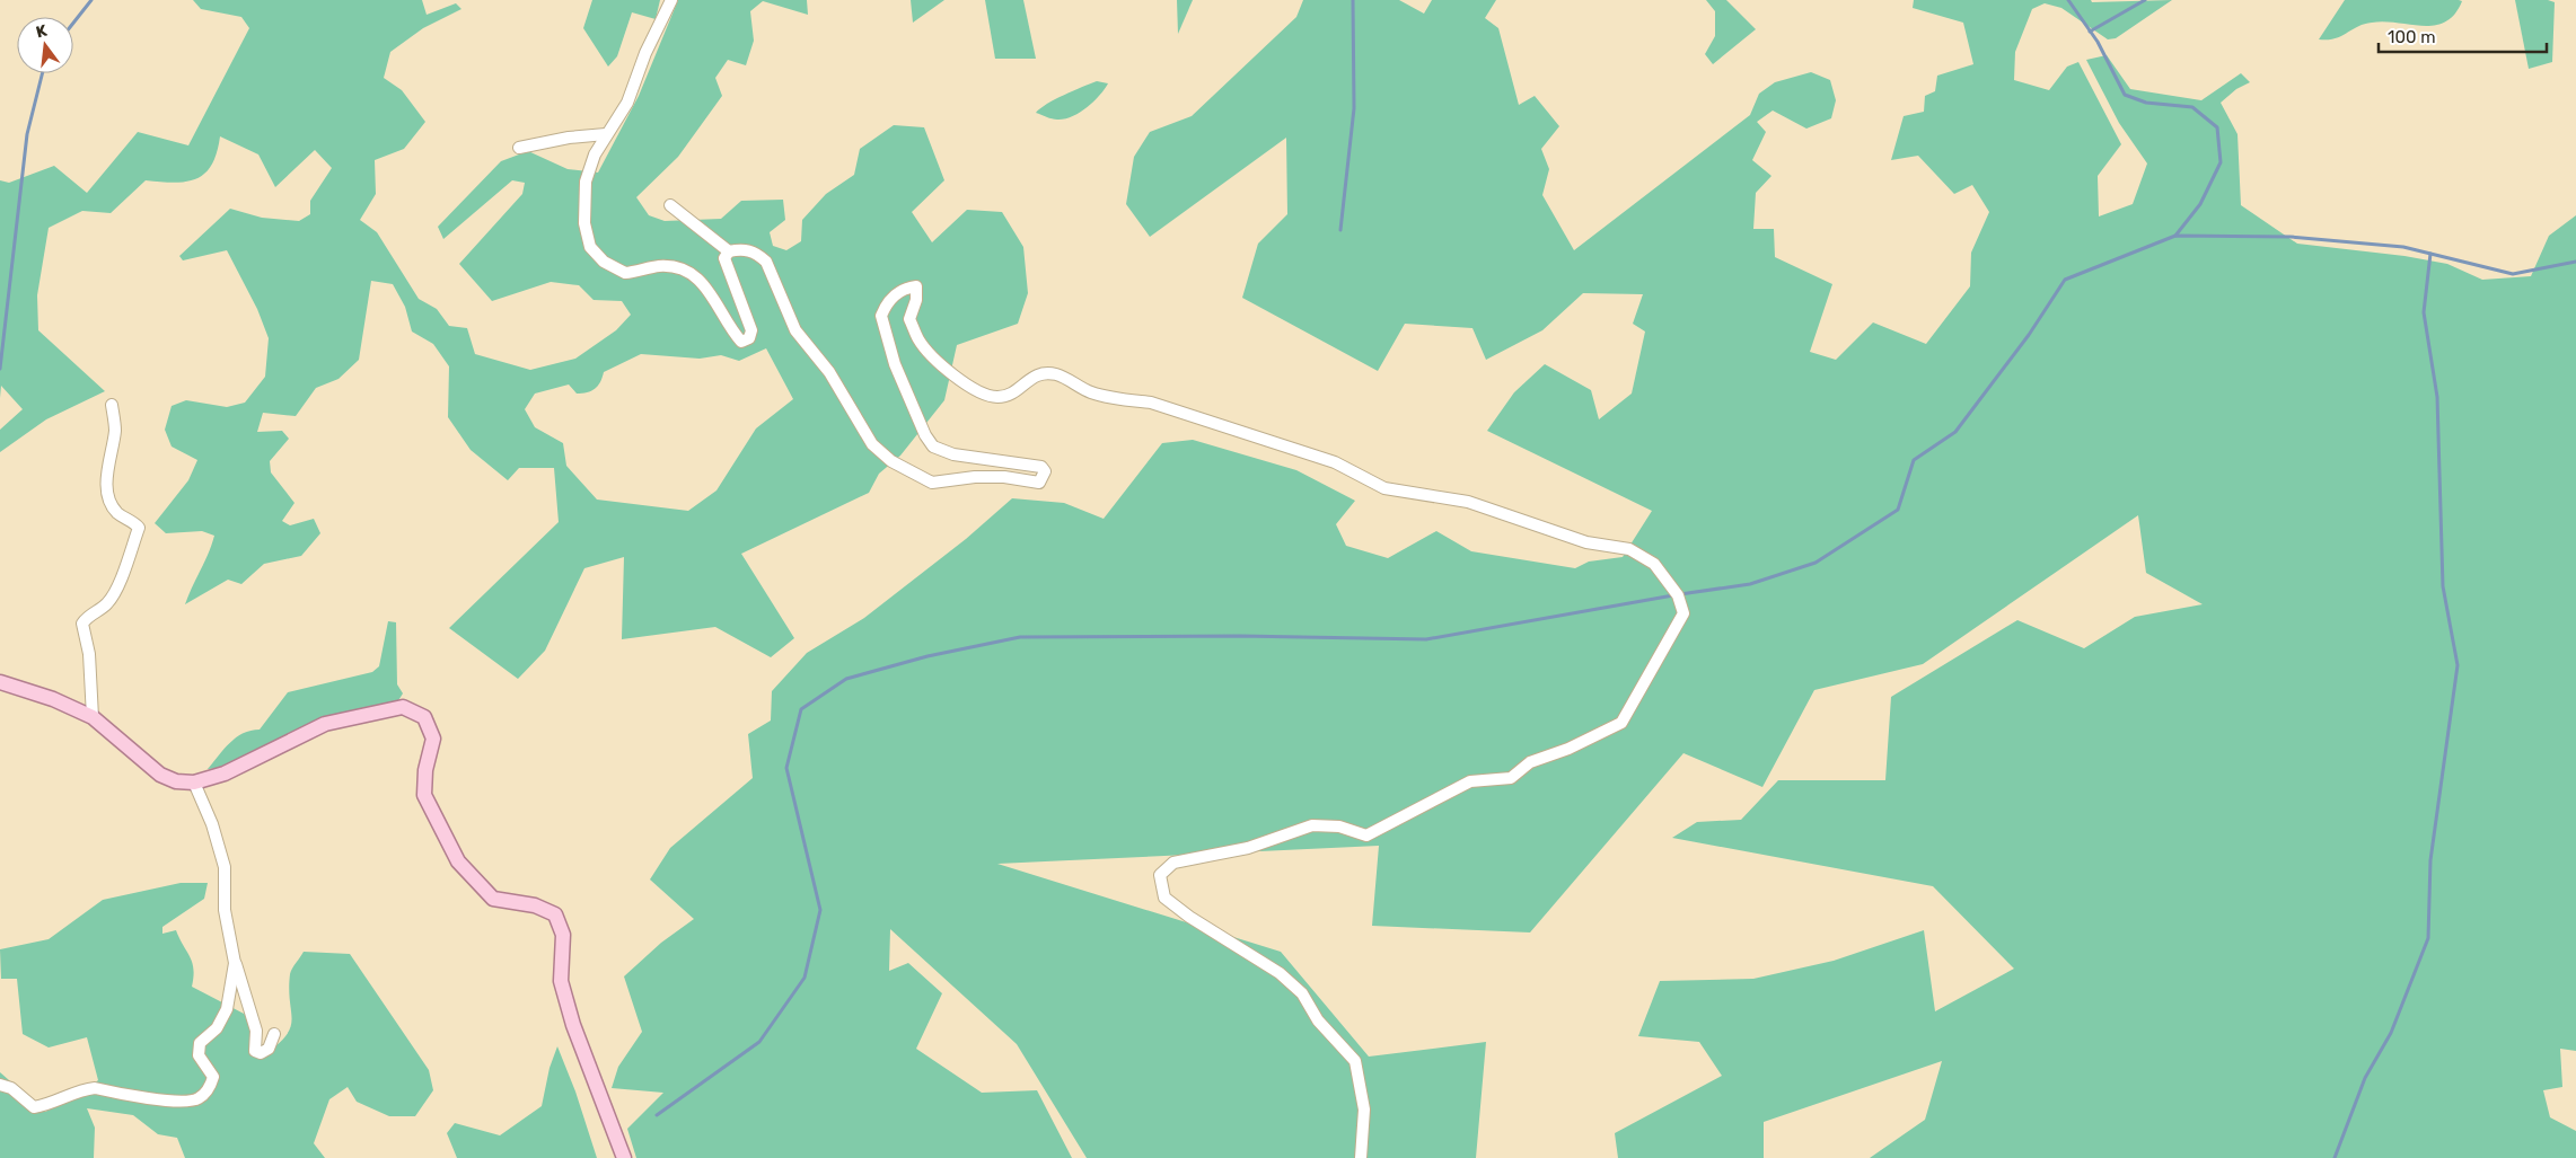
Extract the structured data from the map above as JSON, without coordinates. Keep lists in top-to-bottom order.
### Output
{
  "scale_bar": "100 m",
  "north": "top"
}
